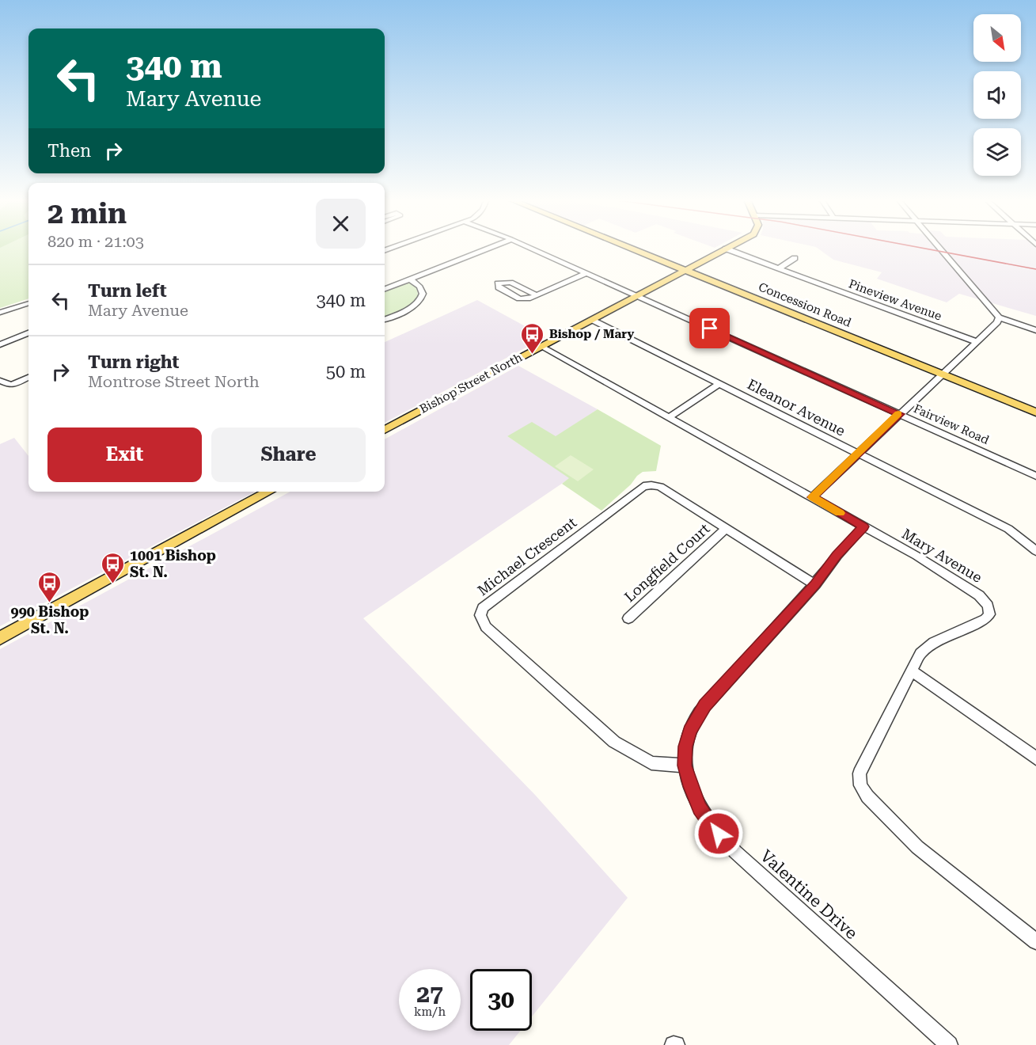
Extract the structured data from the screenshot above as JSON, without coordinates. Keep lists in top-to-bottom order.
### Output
{
  "streets": {
    "main road": ["Concession Road", "Bishop Street North"],
    "street": [
      "Pineview Avenue",
      "Eleanor Avenue",
      "Fairview Road",
      "Mary Avenue",
      "Michael Crescent",
      "Longfield Court",
      "Valentine Drive"
    ]
  },
  "crossings": [
    ["Pineview Avenue", "Bishop Street North"],
    ["Concession Road", "Bishop Street North"],
    ["Bishop Street North", "Eleanor Avenue"],
    ["Bishop Street North", "Fairview Road"],
    ["Bishop Street North", "Mary Avenue"],
    ["Mary Avenue", "Valentine Drive"],
    ["Michael Crescent", "Longfield Court"],
    ["Michael Crescent", "Valentine Drive"]
  ],
  "places": {
    "bus stop": ["Bishop / Mary", "1001 Bishop St. N.", "990 Bishop St. N."]
  },
  "north": "bottom right",
  "page": {
    "turn": ["340 m", "Mary Avenue"],
    "then": "Then",
    "heading": ["2 min", "820 m · 21:03"],
    "list": [
      {
        "name": "Turn left",
        "note": "Mary Avenue",
        "value": "340 m"
      },
      {
        "name": "Turn right",
        "note": "Montrose Street North",
        "value": "50 m"
      }
    ],
    "buttons": ["Exit", "Share"],
    "speed": "27 km/h",
    "limit": "30"
  }
}
